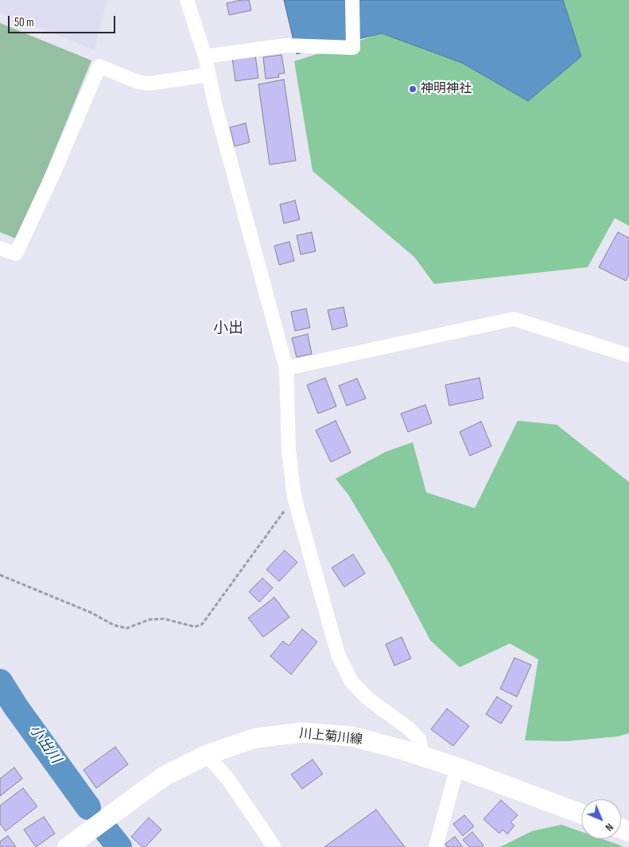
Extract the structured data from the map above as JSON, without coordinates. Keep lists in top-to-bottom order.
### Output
{
  "streets": {
    "main road": ["川上菊川線"]
  },
  "districts": ["小出"],
  "water": ["小出川"],
  "places": ["神明神社"],
  "scale_bar": "50 m",
  "north": "bottom right"
}
